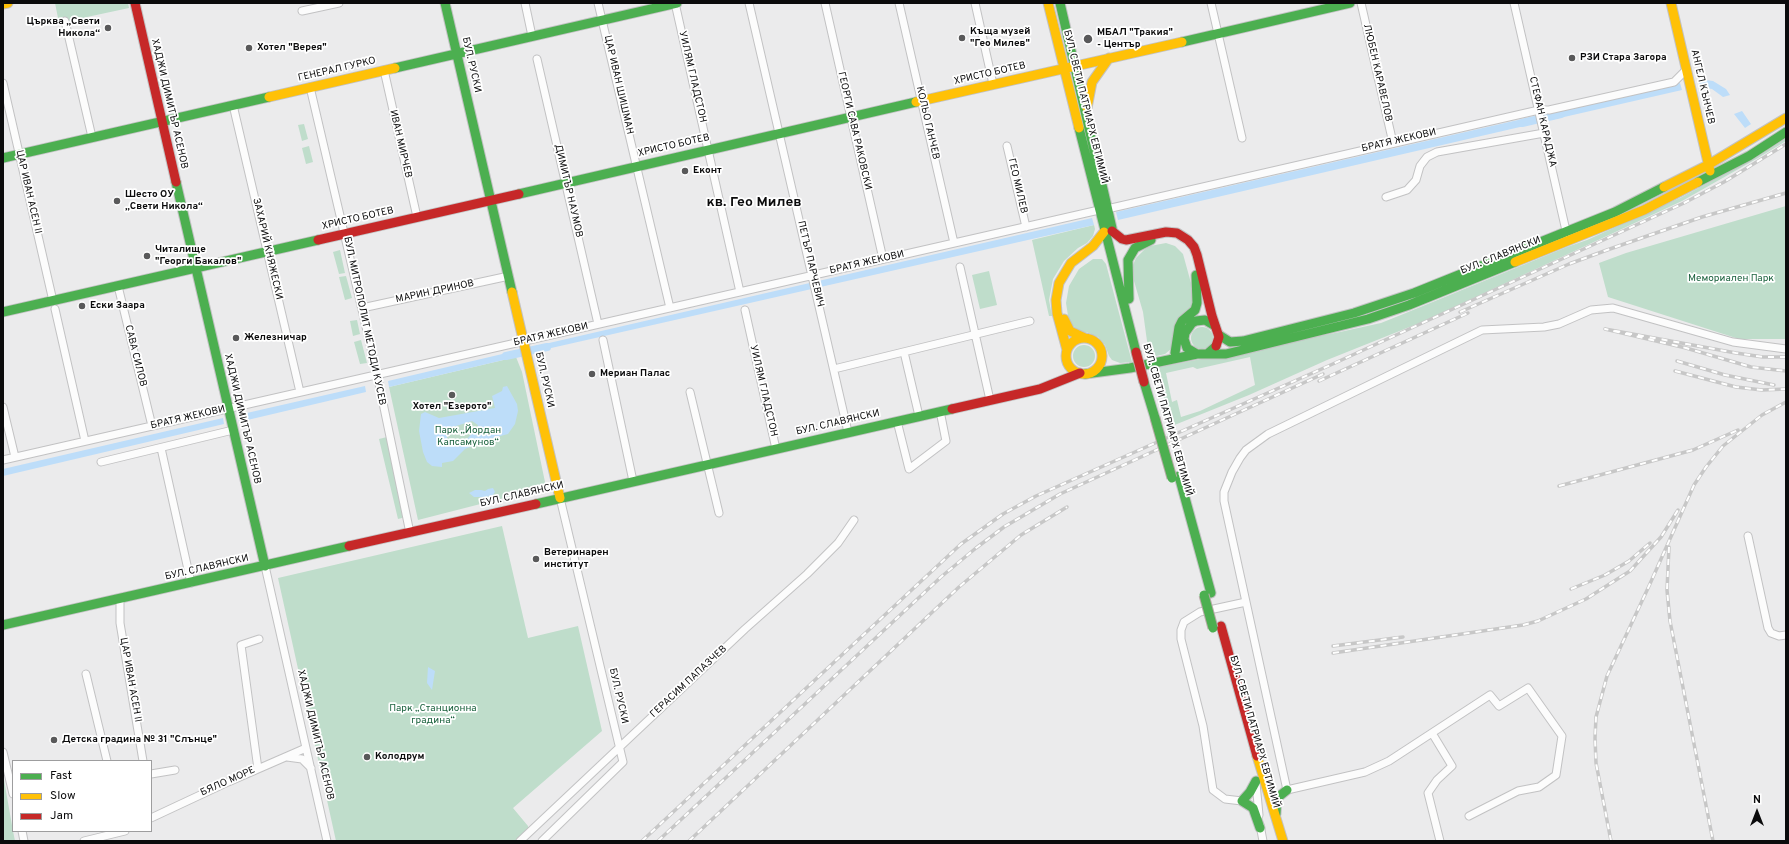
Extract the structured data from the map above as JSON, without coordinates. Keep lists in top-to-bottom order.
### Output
{
  "streets": {
    "main road": [
      "БУЛ. РУСКИ",
      "ГЕНЕРАЛ ГУРКО",
      "ХРИСТО БОТЕВ",
      "АНГЕЛ КЪНЧЕВ",
      "ХАДЖИ ДИМИТЪР АСЕНОВ",
      "БУЛ. СВЕТИ ПАТРИАРХ ЕВТИМИЙ",
      "БУЛ. СЛАВЯНСКИ"
    ],
    "street": [
      "ЛЮБЕН КАРАВЕЛОВ",
      "УИЛЯМ ГЛАДСТОН",
      "ЦАР ИВАН ШИШМАН",
      "СТЕФАН КАРАДЖА",
      "КОЛЬО ГАНЧЕВ",
      "ГЕОРГИ САВА РАКОВСКИ",
      "БРАТЯ ЖЕКОВИ",
      "ИВАН МИРЧЕВ",
      "ГЕО МИЛЕВ",
      "ДИМИТЪР НАУМОВ",
      "ЦАР ИВАН АСЕН II",
      "ЗАХАРИЙ КНЯЖЕСКИ",
      "ПЕТЪР ПАРЧЕВИЧ",
      "МАРИН ДРИНОВ",
      "БУЛ. МИТРОПОЛИТ МЕТОДИ КУСЕВ",
      "САВА СИЛОВ",
      "ГЕРАСИМ ПАПАЗЧЕВ",
      "БЯЛО МОРЕ"
    ]
  },
  "crossings": [
    ["БУЛ. РУСКИ", "ГЕНЕРАЛ ГУРКО"],
    ["БУЛ. РУСКИ", "ХРИСТО БОТЕВ"],
    ["БУЛ. РУСКИ", "БРАТЯ ЖЕКОВИ"],
    ["БУЛ. РУСКИ", "БУЛ. СЛАВЯНСКИ"],
    ["БУЛ. РУСКИ", "МАРИН ДРИНОВ"],
    ["БУЛ. РУСКИ", "ГЕРАСИМ ПАПАЗЧЕВ"],
    ["ГЕНЕРАЛ ГУРКО", "УИЛЯМ ГЛАДСТОН"],
    ["ГЕНЕРАЛ ГУРКО", "ЦАР ИВАН ШИШМАН"],
    ["ГЕНЕРАЛ ГУРКО", "ХАДЖИ ДИМИТЪР АСЕНОВ"],
    ["ГЕНЕРАЛ ГУРКО", "ИВАН МИРЧЕВ"],
    ["ГЕНЕРАЛ ГУРКО", "ЦАР ИВАН АСЕН II"],
    ["ГЕНЕРАЛ ГУРКО", "ЗАХАРИЙ КНЯЖЕСКИ"],
    ["ГЕНЕРАЛ ГУРКО", "БУЛ. МИТРОПОЛИТ МЕТОДИ КУСЕВ"],
    ["ЛЮБЕН КАРАВЕЛОВ", "БРАТЯ ЖЕКОВИ"],
    ["ХРИСТО БОТЕВ", "УИЛЯМ ГЛАДСТОН"],
    ["ХРИСТО БОТЕВ", "ЦАР ИВАН ШИШМАН"],
    ["ХРИСТО БОТЕВ", "ХАДЖИ ДИМИТЪР АСЕНОВ"],
    ["ХРИСТО БОТЕВ", "БУЛ. СВЕТИ ПАТРИАРХ ЕВТИМИЙ"],
    ["ХРИСТО БОТЕВ", "КОЛЬО ГАНЧЕВ"],
    ["ХРИСТО БОТЕВ", "ГЕОРГИ САВА РАКОВСКИ"],
    ["ХРИСТО БОТЕВ", "ИВАН МИРЧЕВ"],
    ["ХРИСТО БОТЕВ", "ДИМИТЪР НАУМОВ"],
    ["ХРИСТО БОТЕВ", "ЦАР ИВАН АСЕН II"],
    ["ХРИСТО БОТЕВ", "ЗАХАРИЙ КНЯЖЕСКИ"],
    ["ХРИСТО БОТЕВ", "ПЕТЪР ПАРЧЕВИЧ"],
    ["ХРИСТО БОТЕВ", "БУЛ. МИТРОПОЛИТ МЕТОДИ КУСЕВ"],
    ["ХРИСТО БОТЕВ", "САВА СИЛОВ"],
    ["УИЛЯМ ГЛАДСТОН", "БРАТЯ ЖЕКОВИ"],
    ["УИЛЯМ ГЛАДСТОН", "БУЛ. СЛАВЯНСКИ"],
    ["ЦАР ИВАН ШИШМАН", "БРАТЯ ЖЕКОВИ"],
    ["АНГЕЛ КЪНЧЕВ", "БРАТЯ ЖЕКОВИ"],
    ["АНГЕЛ КЪНЧЕВ", "БУЛ. СЛАВЯНСКИ"],
    ["ХАДЖИ ДИМИТЪР АСЕНОВ", "БРАТЯ ЖЕКОВИ"],
    ["ХАДЖИ ДИМИТЪР АСЕНОВ", "БУЛ. СЛАВЯНСКИ"],
    ["ХАДЖИ ДИМИТЪР АСЕНОВ", "БЯЛО МОРЕ"],
    ["БУЛ. СВЕТИ ПАТРИАРХ ЕВТИМИЙ", "БРАТЯ ЖЕКОВИ"],
    ["СТЕФАН КАРАДЖА", "БРАТЯ ЖЕКОВИ"],
    ["СТЕФАН КАРАДЖА", "БУЛ. СЛАВЯНСКИ"],
    ["КОЛЬО ГАНЧЕВ", "БРАТЯ ЖЕКОВИ"],
    ["ГЕОРГИ САВА РАКОВСКИ", "БРАТЯ ЖЕКОВИ"],
    ["БРАТЯ ЖЕКОВИ", "ГЕО МИЛЕВ"],
    ["БРАТЯ ЖЕКОВИ", "ДИМИТЪР НАУМОВ"],
    ["БРАТЯ ЖЕКОВИ", "ЦАР ИВАН АСЕН II"],
    ["БРАТЯ ЖЕКОВИ", "ЗАХАРИЙ КНЯЖЕСКИ"],
    ["БРАТЯ ЖЕКОВИ", "ПЕТЪР ПАРЧЕВИЧ"],
    ["БРАТЯ ЖЕКОВИ", "БУЛ. МИТРОПОЛИТ МЕТОДИ КУСЕВ"],
    ["БРАТЯ ЖЕКОВИ", "САВА СИЛОВ"],
    ["ЦАР ИВАН АСЕН II", "БУЛ. СЛАВЯНСКИ"],
    ["БУЛ. СЛАВЯНСКИ", "ПЕТЪР ПАРЧЕВИЧ"],
    ["БУЛ. СЛАВЯНСКИ", "БУЛ. МИТРОПОЛИТ МЕТОДИ КУСЕВ"],
    ["МАРИН ДРИНОВ", "БУЛ. МИТРОПОЛИТ МЕТОДИ КУСЕВ"]
  ],
  "districts": ["кв. Гео Милев"],
  "parks": ["Мемориален Парк", "Парк „Йордан Капсамунов“", "Парк „Станционна градина“"],
  "places": [
    "Църква „Свети Никола“",
    "Къща музей \"Гео Милев\"",
    "МБАЛ \"Тракия\" - Център",
    "Хотел \"Верея\"",
    "РЗИ Стара Загора",
    "Еконт",
    "Шесто ОУ „Свети Никола“",
    "Читалище \"Георги Бакалов\"",
    "Ески Заара",
    "Железничар",
    "Мериан Палас",
    "Хотел \"Езерото\"",
    "Ветеринарен институт",
    "Детска градина № 31 \"Слънце\"",
    "Колодрум"
  ],
  "legend": ["Fast", "Slow", "Jam"],
  "north": "top"
}
